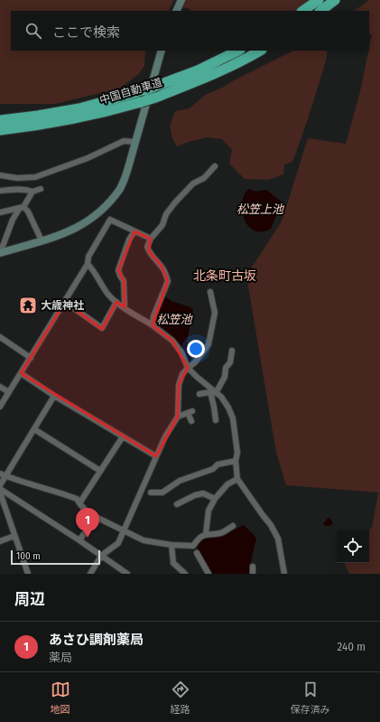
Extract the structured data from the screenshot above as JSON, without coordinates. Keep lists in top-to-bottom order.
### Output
{
  "streets": {
    "highway": ["中国自動車道"]
  },
  "districts": ["北条町古坂"],
  "water": ["松笠上池", "松笠池"],
  "places": {
    "temple": ["大歳神社"]
  },
  "scale_bar": "100 m",
  "page": {
    "search": "ここで検索",
    "pins": "1",
    "scale": "100 m",
    "heading": "周辺",
    "list": [
      {
        "mark": "1",
        "name": "あさひ調剤薬局",
        "note": "薬局",
        "value": "240 m"
      }
    ],
    "nav": ["地図", "経路", "保存済み"]
  }
}
